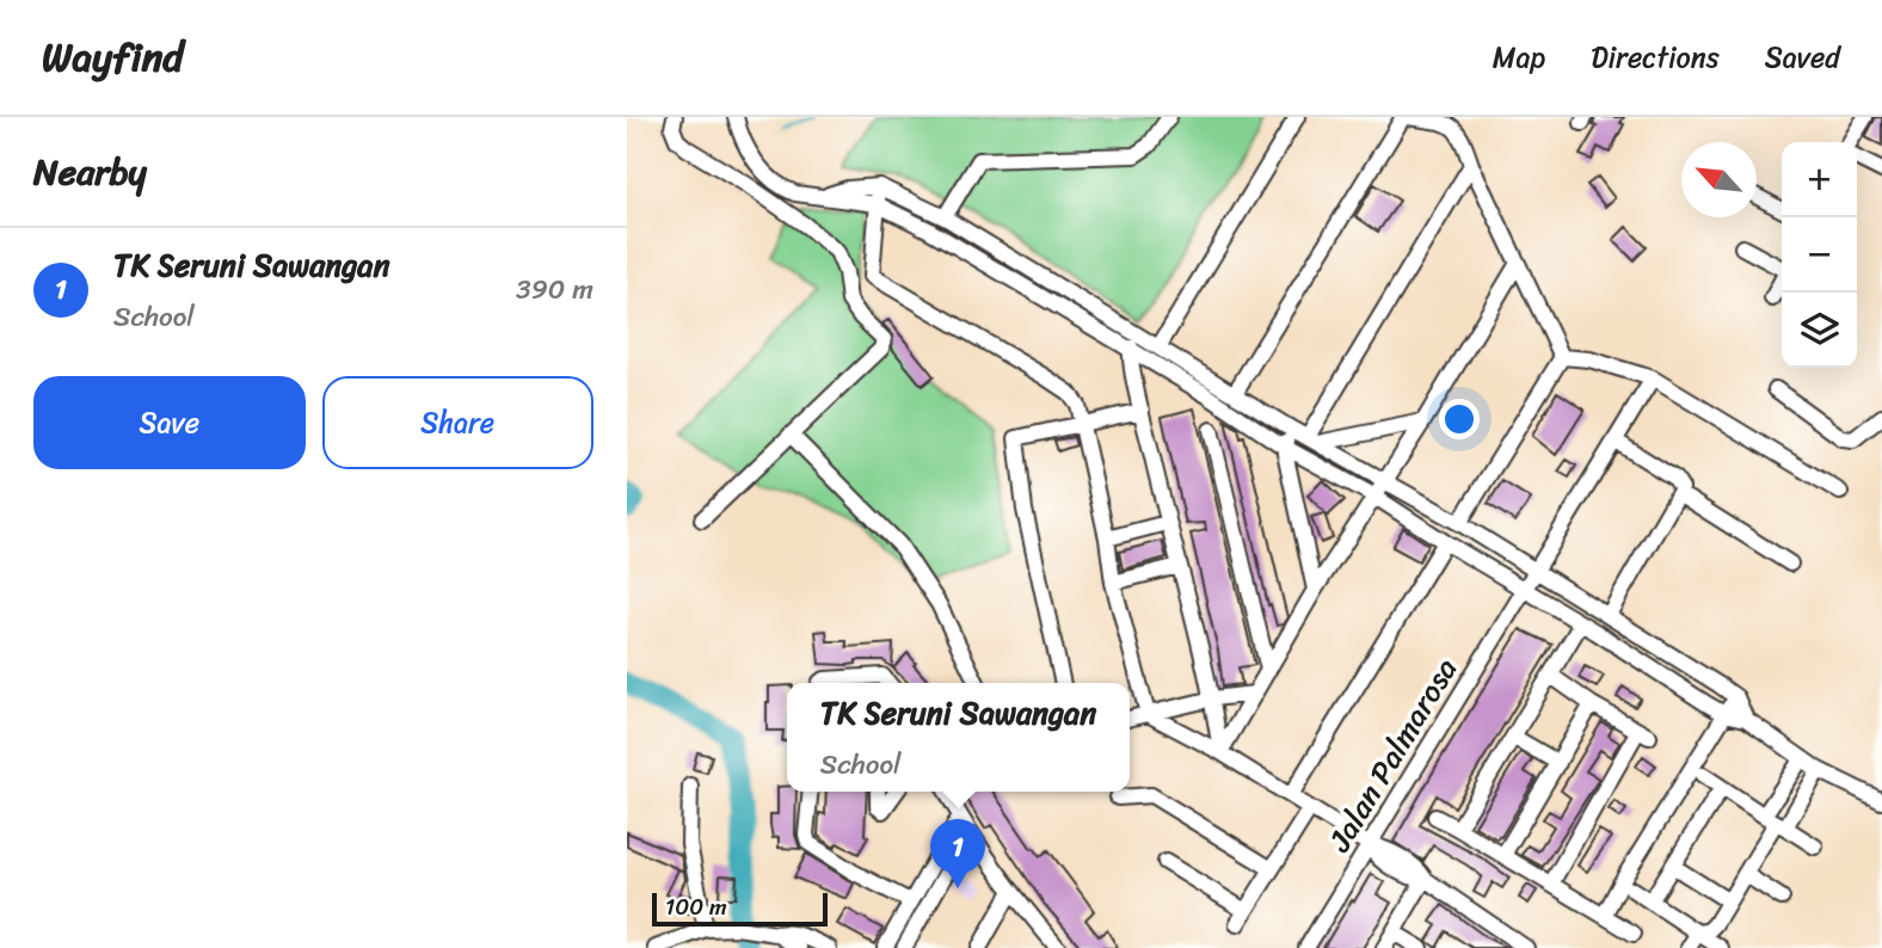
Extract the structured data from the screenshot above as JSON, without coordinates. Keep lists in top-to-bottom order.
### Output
{
  "streets": {
    "street": ["Jalan Palmarosa"]
  },
  "scale_bar": "100 m",
  "north": "top left",
  "page": {
    "header": "Wayfind",
    "nav": ["Map", "Directions", "Saved"],
    "heading": "Nearby",
    "map_buttons": ["+", "−"],
    "list": [
      {
        "mark": "1",
        "name": "TK Seruni Sawangan",
        "note": "School",
        "value": "390 m"
      }
    ],
    "buttons": ["Save", "Share"],
    "popup": ["TK Seruni Sawangan", "School"],
    "pins": "1",
    "scale": "100 m"
  }
}
